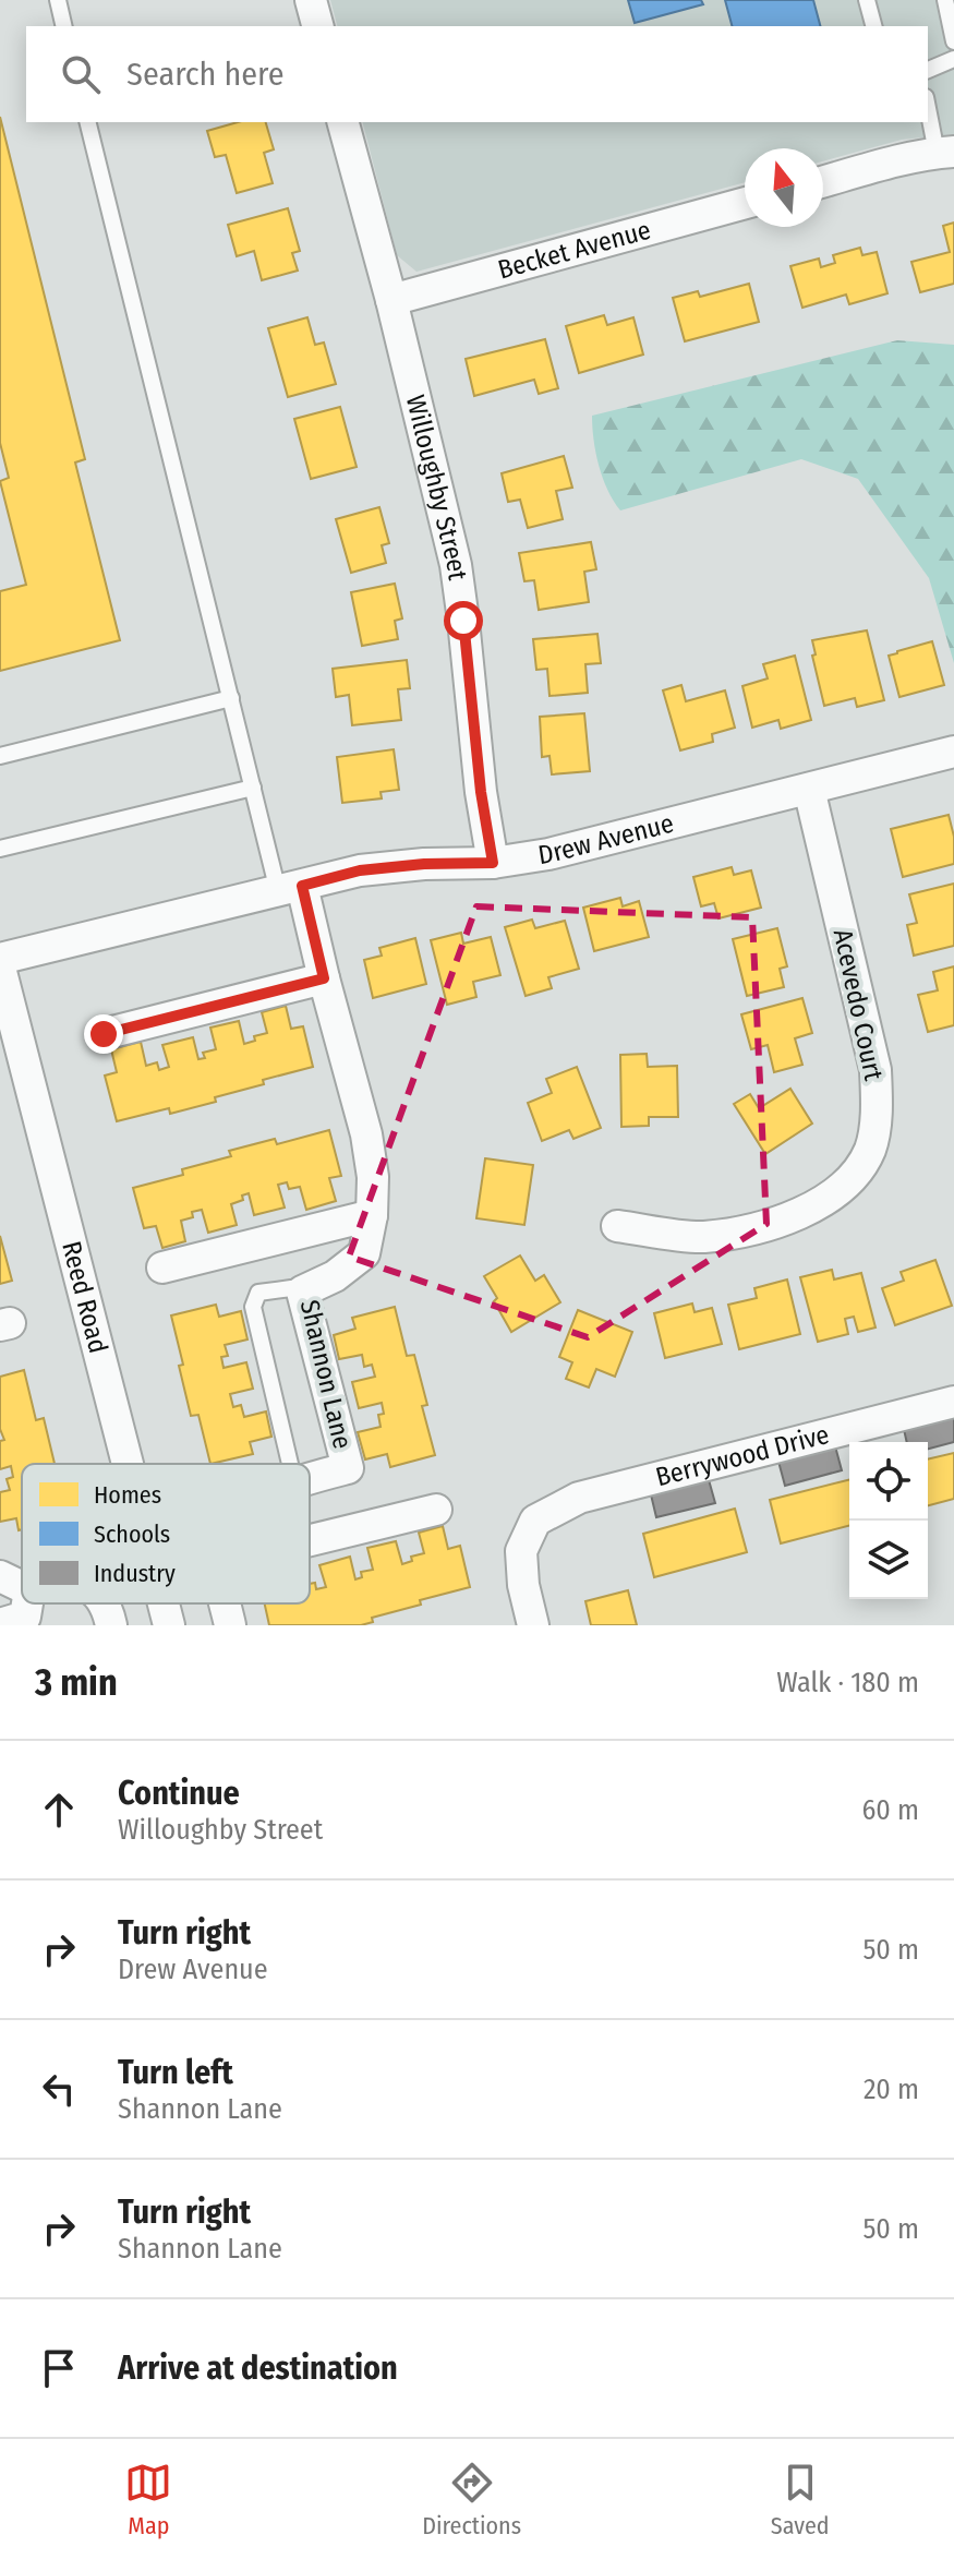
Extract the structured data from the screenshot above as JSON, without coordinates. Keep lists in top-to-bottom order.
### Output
{
  "streets": {
    "street": [
      "Becket Avenue",
      "Willoughby Street",
      "Drew Avenue",
      "Acevedo Court",
      "Reed Road",
      "Shannon Lane",
      "Berrywood Drive"
    ]
  },
  "crossings": [
    ["Becket Avenue", "Willoughby Street"],
    ["Willoughby Street", "Drew Avenue"],
    ["Drew Avenue", "Acevedo Court"],
    ["Drew Avenue", "Shannon Lane"]
  ],
  "legend": ["Homes", "Schools", "Industry"],
  "north": "top",
  "page": {
    "search": "Search here",
    "heading": ["3 min", "Walk · 180 m"],
    "list": [
      ["Continue", "Willoughby Street", "60 m"],
      ["Turn right", "Drew Avenue", "50 m"],
      ["Turn left", "Shannon Lane", "20 m"],
      ["Turn right", "Shannon Lane", "50 m"],
      "Arrive at destination"
    ],
    "nav": ["Map", "Directions", "Saved"]
  }
}
